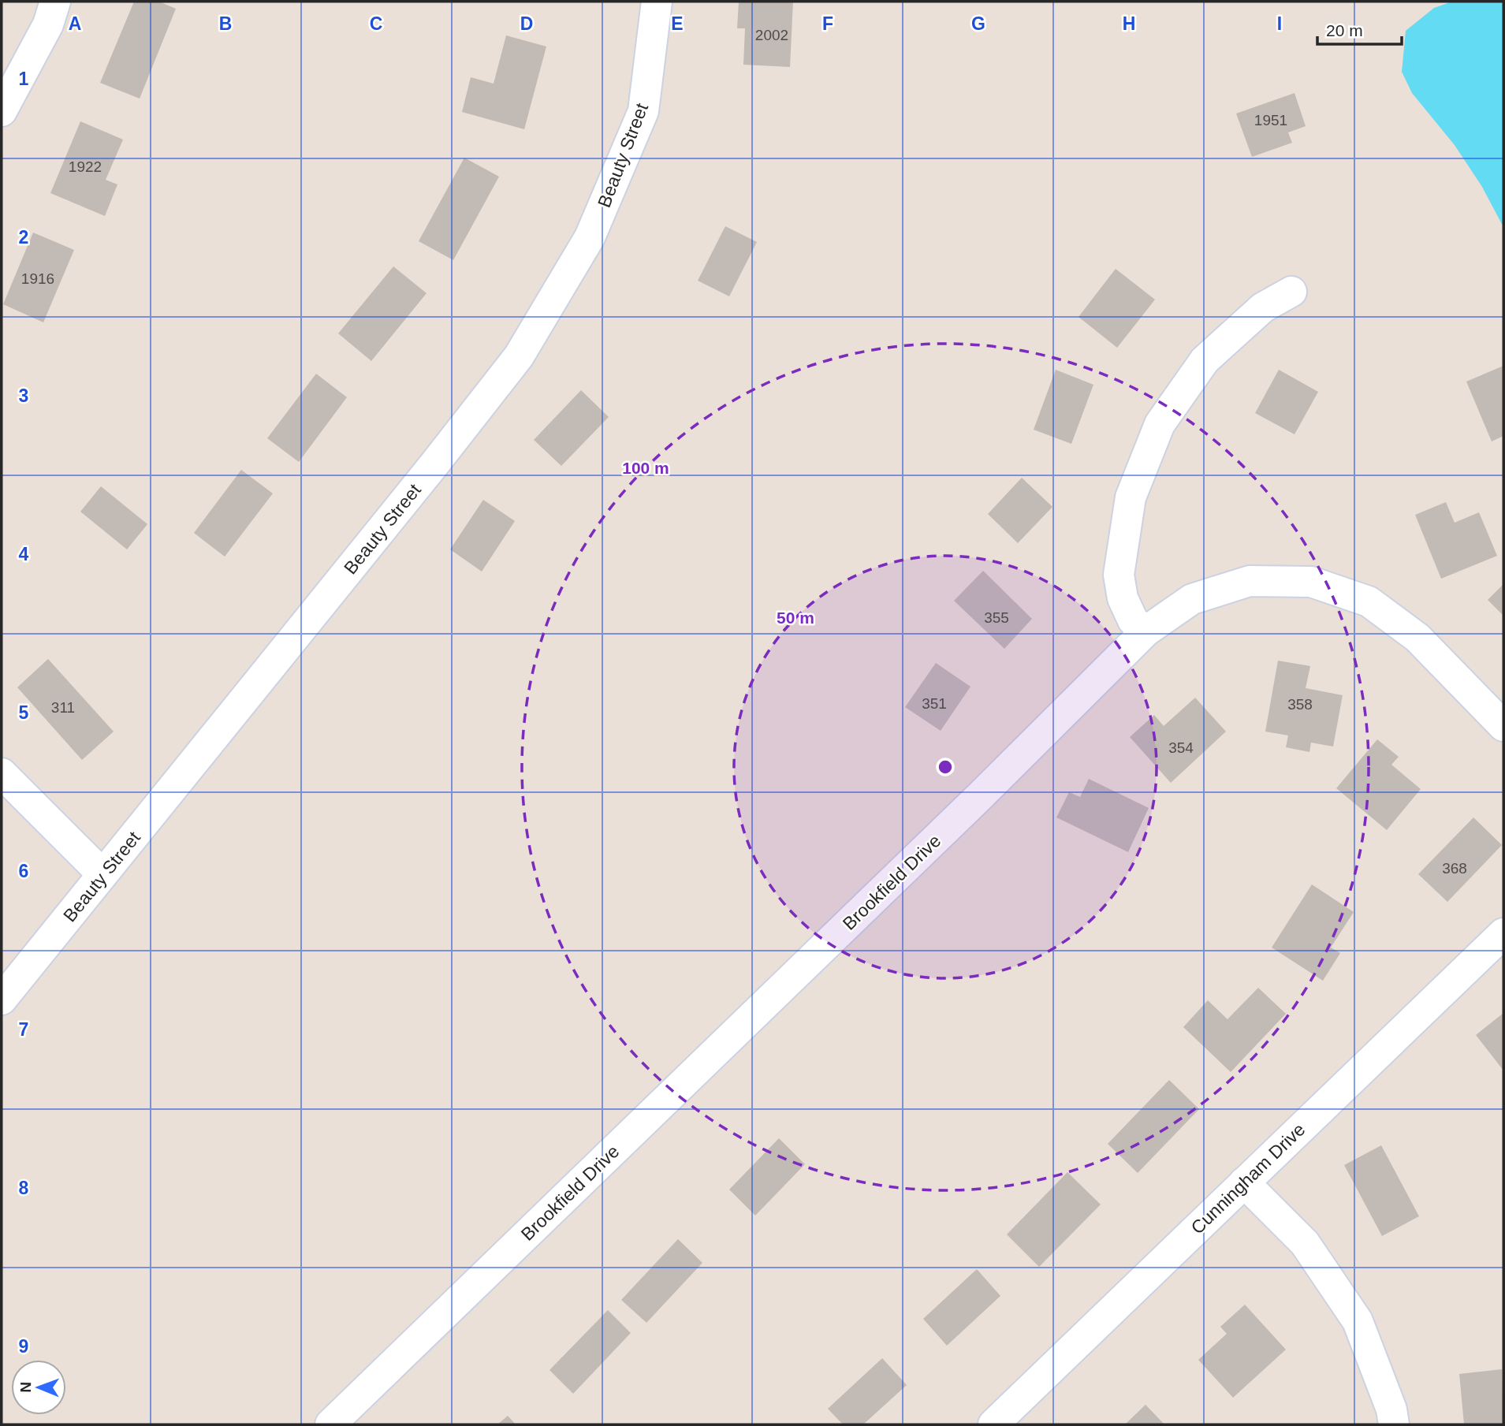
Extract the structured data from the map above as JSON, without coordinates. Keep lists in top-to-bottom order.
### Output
{
  "streets": {
    "street": ["Beauty Street", "Brookfield Drive", "Cunningham Drive"]
  },
  "house_numbers": [
    "2002",
    "1951",
    "1922",
    "1916",
    "355",
    "351",
    "358",
    "311",
    "354",
    "368"
  ],
  "scale_bar": "20 m",
  "north": "left",
  "grid": {
    "columns": [
      "A",
      "B",
      "C",
      "D",
      "E",
      "F",
      "G",
      "H",
      "I"
    ],
    "rows": [
      "1",
      "2",
      "3",
      "4",
      "5",
      "6",
      "7",
      "8",
      "9"
    ]
  },
  "rings": ["100 m", "50 m"]
}
